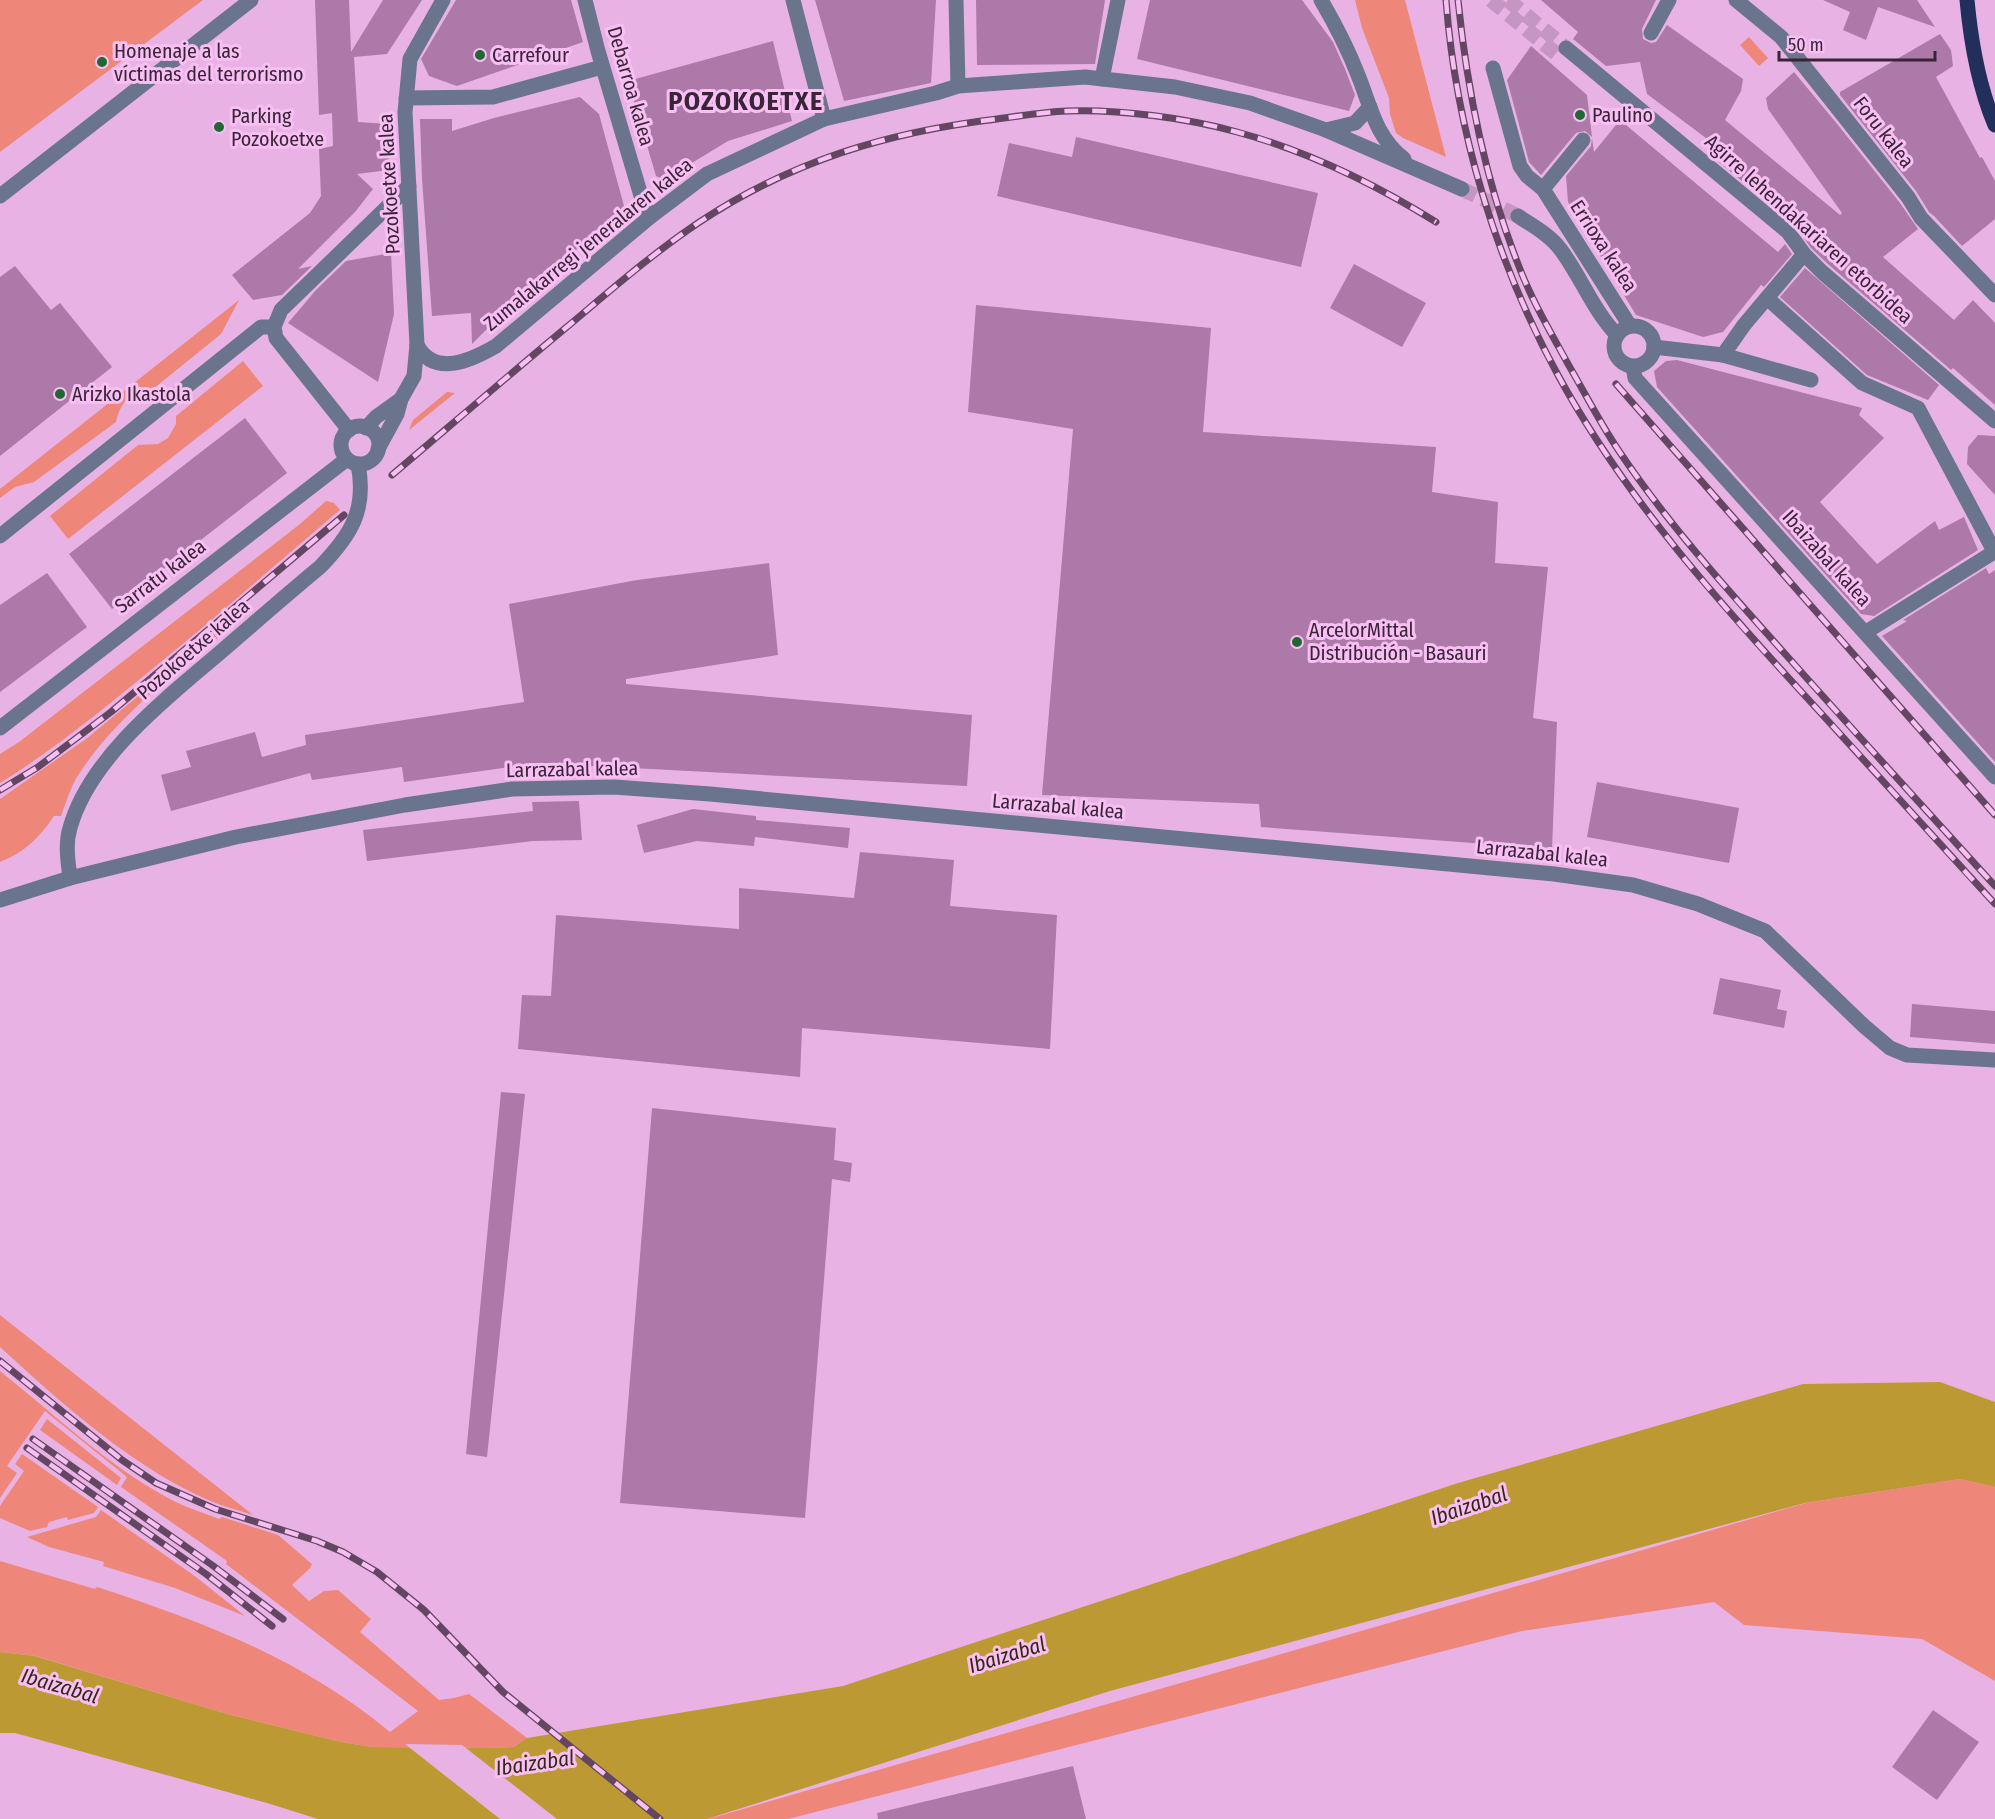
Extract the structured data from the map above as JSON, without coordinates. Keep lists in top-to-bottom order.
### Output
{
  "streets": {
    "street": [
      "Debarroa kalea",
      "Foru kalea",
      "Pozokoetxe kalea",
      "Agirre lehendakariaren etorbidea",
      "Zumalakarregi jeneralaren kalea",
      "Errioxa kalea",
      "Ibaizabal kalea",
      "Sarratu kalea",
      "Larrazabal kalea"
    ]
  },
  "crossings": [
    ["Debarroa kalea", "Zumalakarregi jeneralaren kalea"],
    ["Pozokoetxe kalea", "Zumalakarregi jeneralaren kalea"],
    ["Pozokoetxe kalea", "Sarratu kalea"],
    ["Pozokoetxe kalea", "Larrazabal kalea"],
    ["Errioxa kalea", "Ibaizabal kalea"]
  ],
  "districts": ["POZOKOETXE"],
  "water": ["Ibaizabal"],
  "places": [
    "Carrefour",
    "Homenaje a las víctimas del terrorismo",
    "Paulino",
    "Parking Pozokoetxe",
    "Arizko Ikastola",
    "ArcelorMittal Distribución - Basauri"
  ],
  "scale_bar": "50 m"
}
